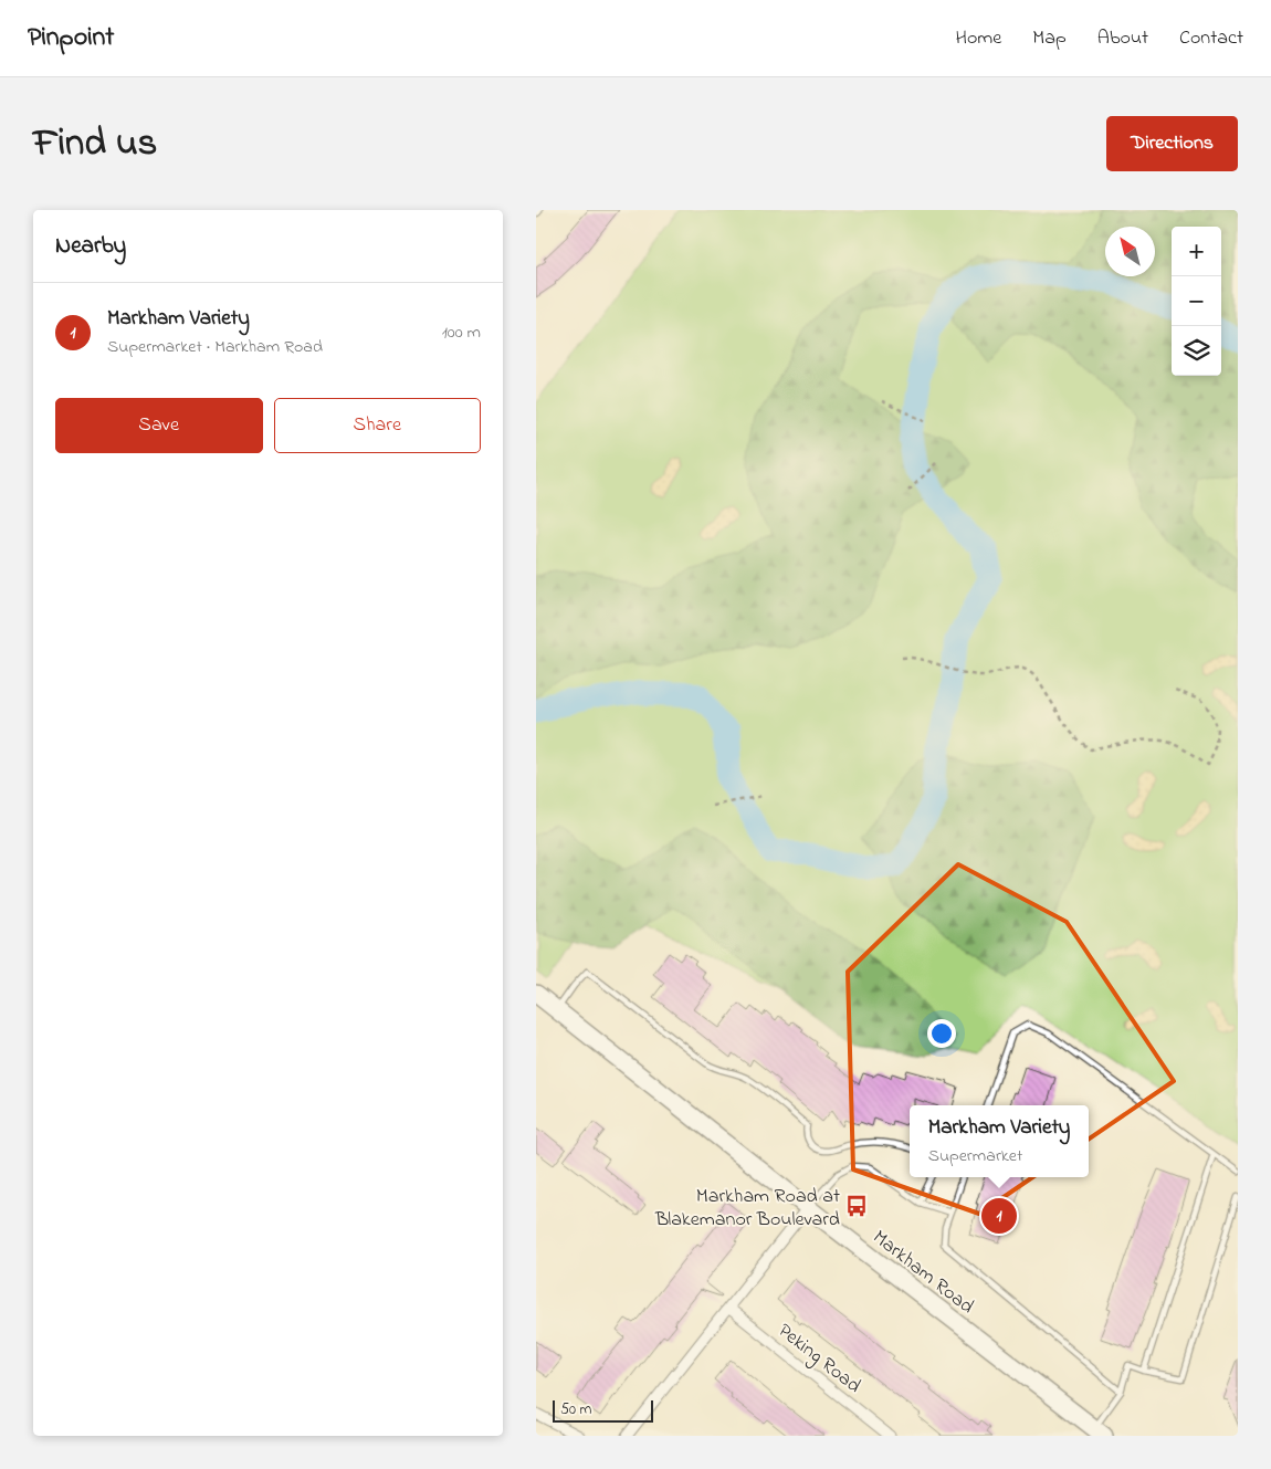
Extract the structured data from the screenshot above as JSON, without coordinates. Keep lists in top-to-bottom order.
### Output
{
  "streets": {
    "main road": ["Markham Road"],
    "street": ["Peking Road"]
  },
  "places": {
    "bus stop": ["Markham Road at Blakemanor Boulevard"]
  },
  "scale_bar": "50 m",
  "north": "top left",
  "page": {
    "header": "Pinpoint",
    "nav": [
      "Home",
      "Map",
      "About",
      "Contact"
    ],
    "title": "Find us",
    "buttons": [
      "Directions",
      ["Save", "Share"]
    ],
    "heading": "Nearby",
    "map_buttons": ["+", "−"],
    "list": [
      {
        "mark": "1",
        "name": "Markham Variety",
        "note": "Supermarket · Markham Road",
        "value": "100 m"
      }
    ],
    "popup": ["Markham Variety", "Supermarket"],
    "pins": "1",
    "scale": "50 m"
  }
}
